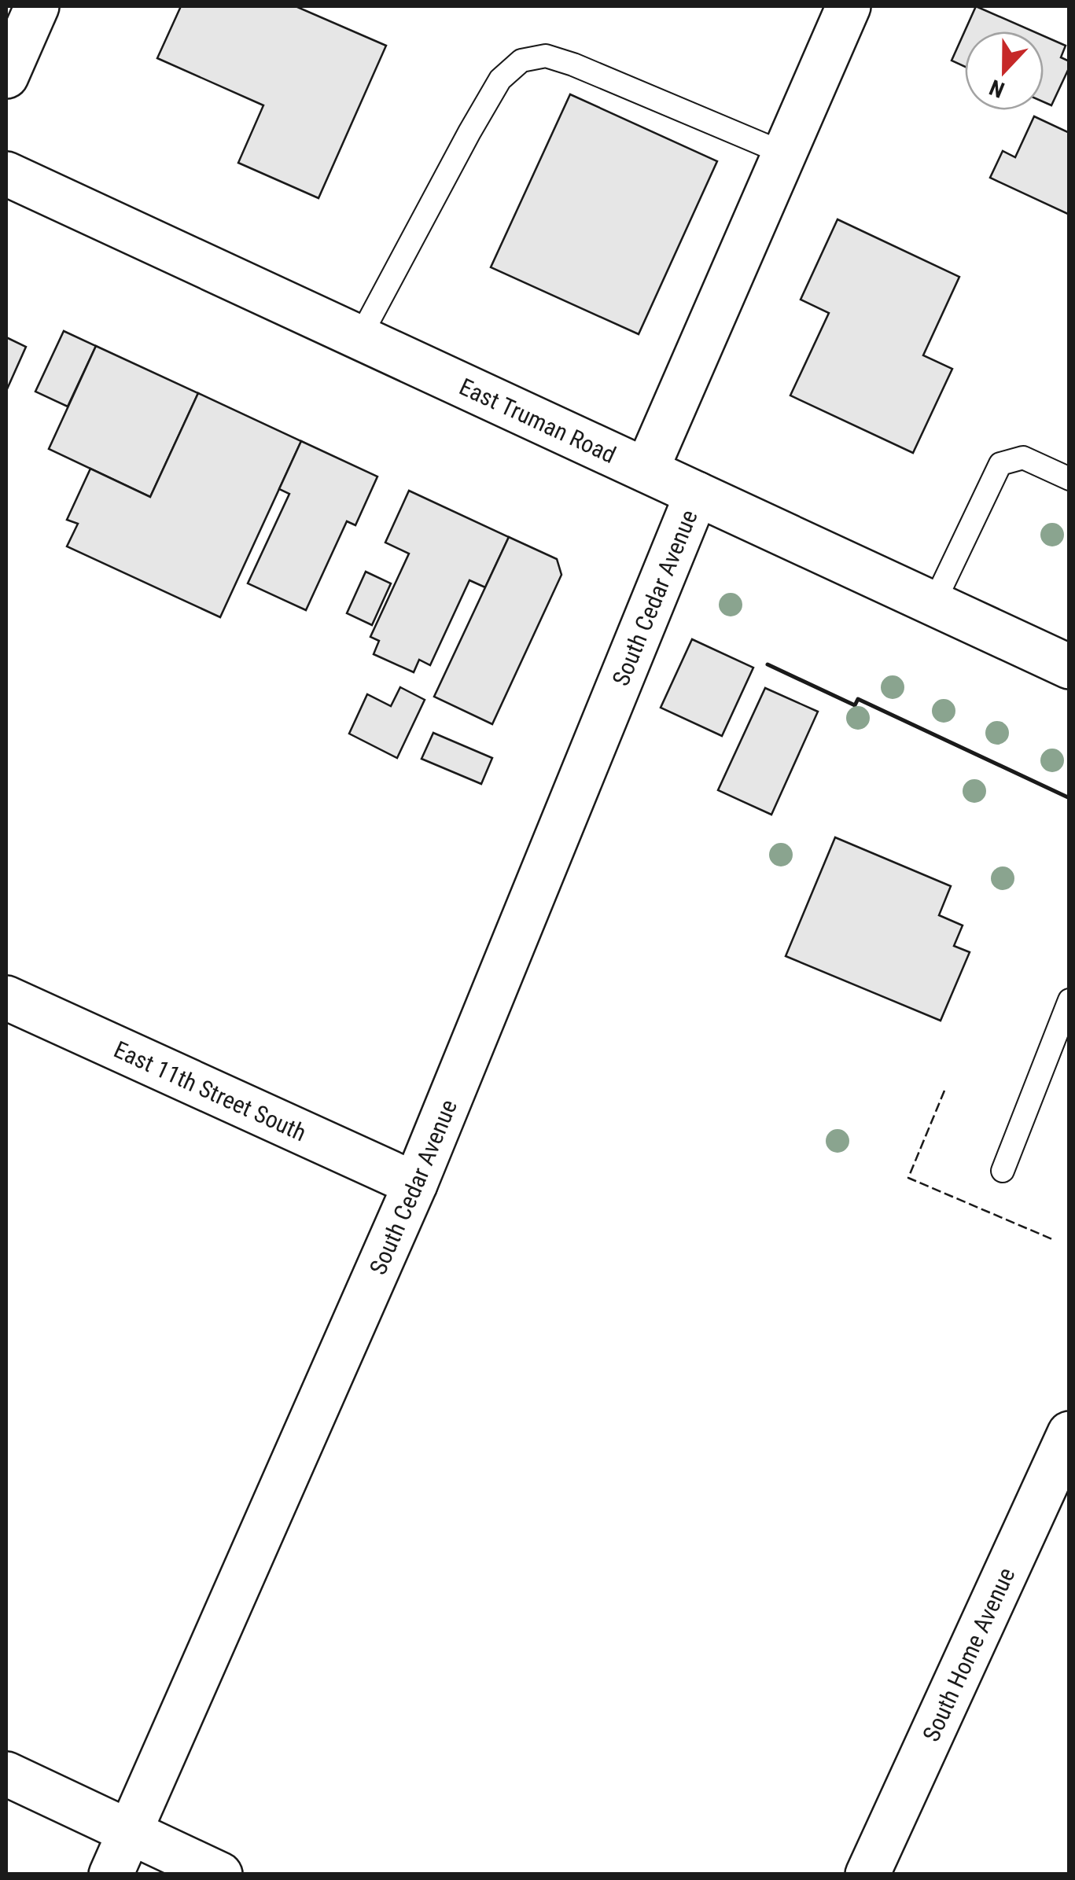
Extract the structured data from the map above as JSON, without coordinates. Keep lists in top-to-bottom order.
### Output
{
  "streets": {
    "street": [
      "East Truman Road",
      "South Cedar Avenue",
      "East 11th Street South",
      "South Home Avenue"
    ]
  },
  "crossings": [
    ["East Truman Road", "South Cedar Avenue"],
    ["South Cedar Avenue", "East 11th Street South"]
  ],
  "north": "bottom"
}
